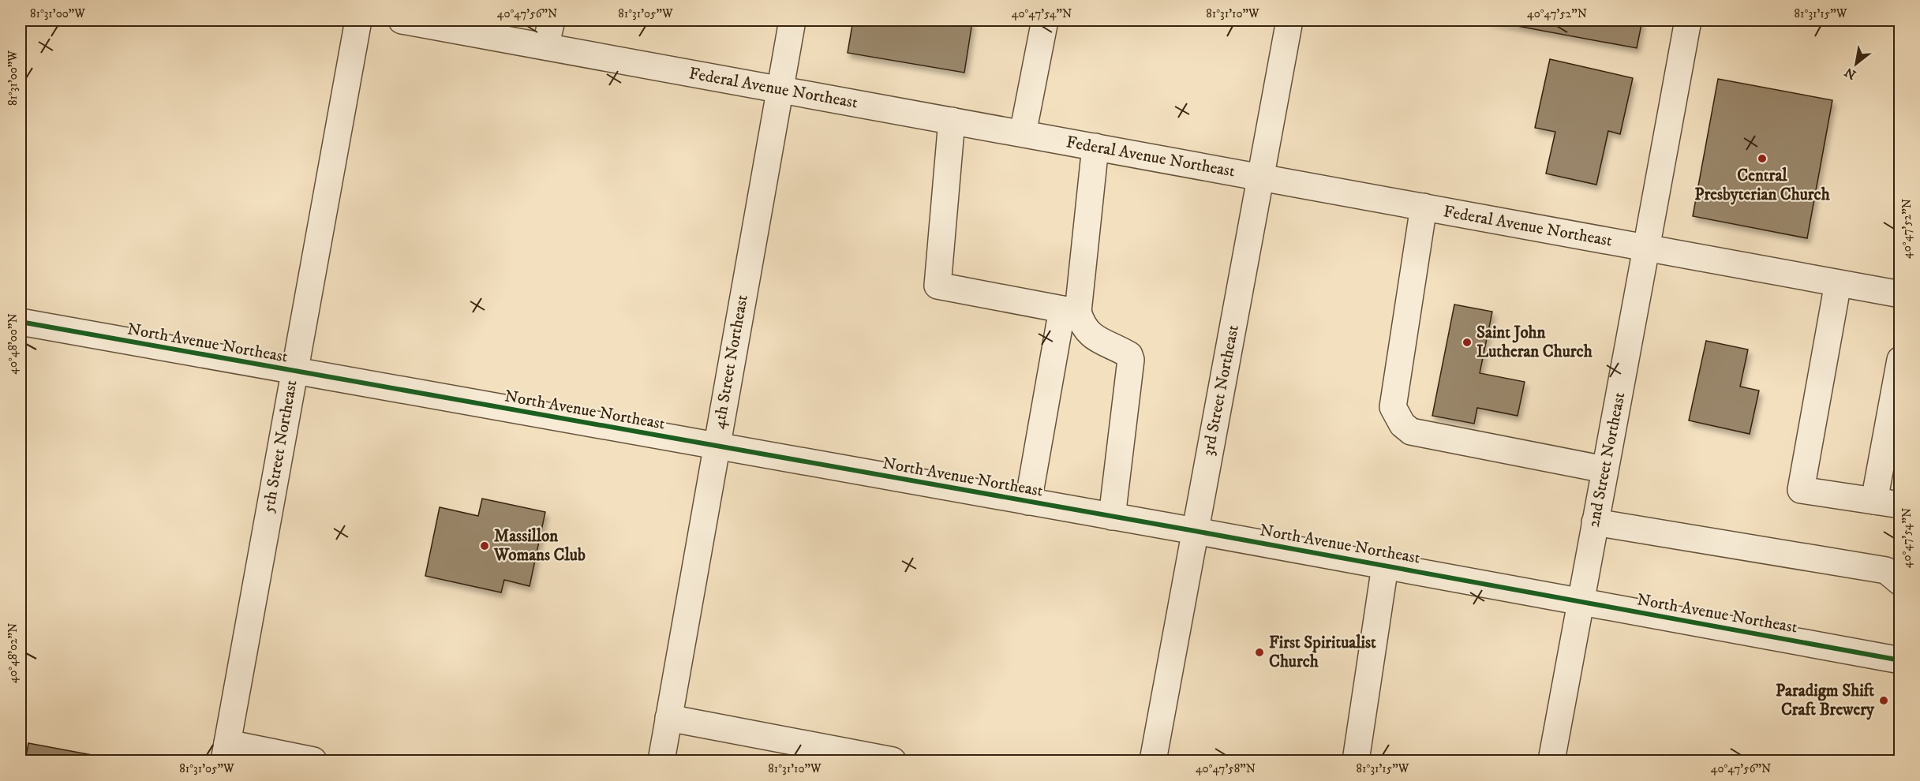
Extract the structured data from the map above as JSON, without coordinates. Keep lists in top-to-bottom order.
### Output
{
  "streets": {
    "street": [
      "Federal Avenue Northeast",
      "North Avenue Northeast",
      "4th Street Northeast",
      "3rd Street Northeast",
      "5th Street Northeast",
      "2nd Street Northeast"
    ]
  },
  "crossings": [
    ["Federal Avenue Northeast", "4th Street Northeast"],
    ["Federal Avenue Northeast", "3rd Street Northeast"],
    ["Federal Avenue Northeast", "2nd Street Northeast"],
    ["North Avenue Northeast", "4th Street Northeast"],
    ["North Avenue Northeast", "3rd Street Northeast"],
    ["North Avenue Northeast", "5th Street Northeast"],
    ["North Avenue Northeast", "2nd Street Northeast"]
  ],
  "places": [
    "Central Presbyterian Church",
    "Saint John Lutheran Church",
    "Massillon Womans Club",
    "First Spiritualist Church",
    "Paradigm Shift Craft Brewery"
  ],
  "north": "bottom left",
  "coordinates": [
    "81°31'00\"W",
    "40°47'56\"N",
    "81°31'05\"W",
    "40°47'54\"N",
    "81°31'10\"W",
    "40°47'52\"N",
    "81°31'15\"W",
    "40°48'00\"N",
    "40°48'02\"N",
    "40°47'58\"N"
  ]
}
